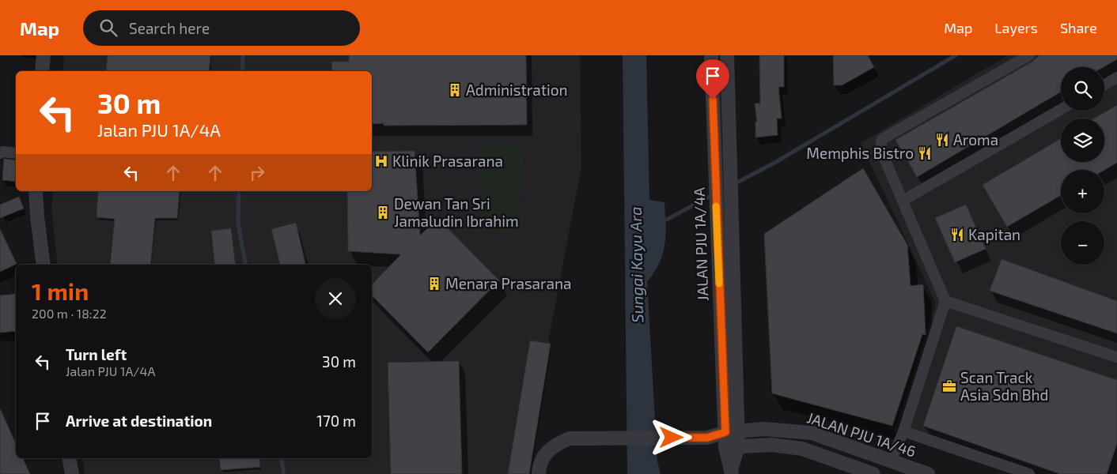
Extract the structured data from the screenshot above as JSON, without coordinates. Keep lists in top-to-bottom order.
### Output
{
  "streets": {
    "street": ["JALAN PJU 1A/4A", "JALAN PJU 1A/46"]
  },
  "crossings": [
    ["JALAN PJU 1A/4A", "JALAN PJU 1A/46"]
  ],
  "water": ["Sungai Kayu Ara"],
  "places": {
    "building": ["Administration", "Dewan Tan Sri Jamaludin Ibrahim", "Menara Prasarana"],
    "restaurant": ["Aroma", "Memphis Bistro", "Kapitan"],
    "hospital": ["Klinik Prasarana"],
    "office": ["Scan Track Asia Sdn Bhd"]
  },
  "page": {
    "header": "Map",
    "search": "Search here",
    "nav": ["Map", "Layers", "Share"],
    "map_buttons": ["+", "−"],
    "turn": ["30 m", "Jalan PJU 1A/4A"],
    "heading": ["1 min", "200 m · 18:22"],
    "list": [
      {
        "name": "Turn left",
        "note": "Jalan PJU 1A/4A",
        "value": "30 m"
      },
      {
        "name": "Arrive at destination",
        "value": "170 m"
      }
    ]
  }
}
